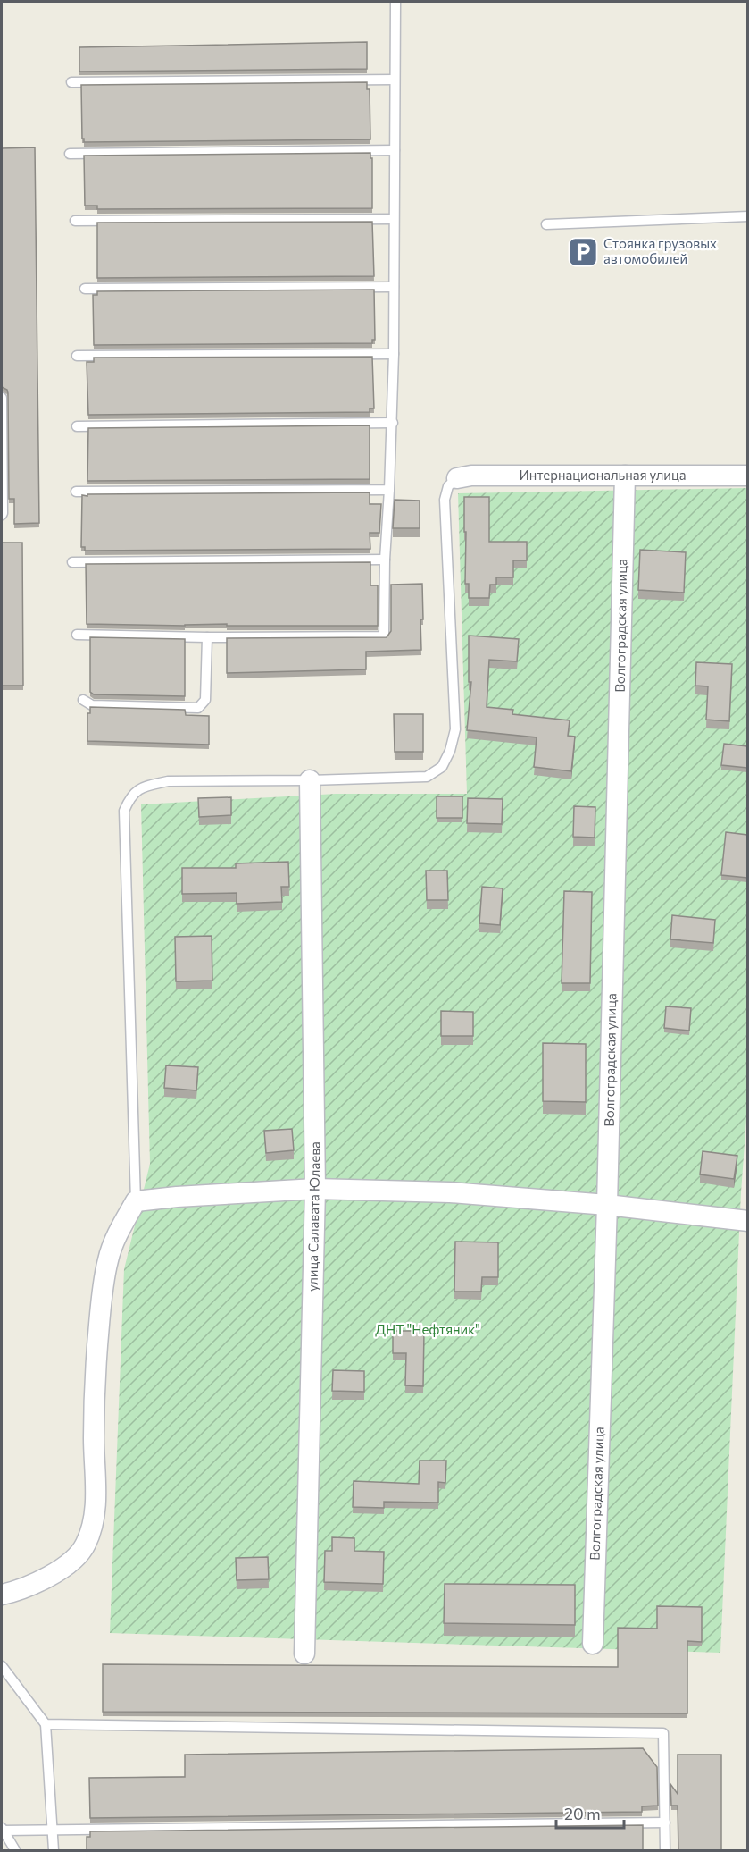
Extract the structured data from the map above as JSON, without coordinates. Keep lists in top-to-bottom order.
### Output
{
  "streets": {
    "street": ["Интернациональная улица", "Волгоградская улица", "улица Салавата Юлаева"]
  },
  "crossings": [
    ["Интернациональная улица", "Волгоградская улица"]
  ],
  "parks": ["ДНТ \"Нефтяник\""],
  "places": {
    "parking": ["Стоянка грузовых автомобилей"]
  },
  "scale_bar": "20 m"
}
